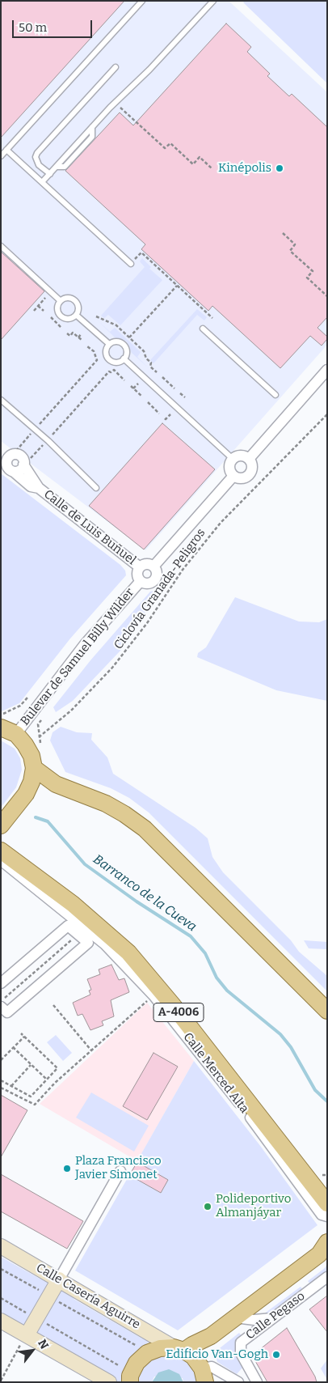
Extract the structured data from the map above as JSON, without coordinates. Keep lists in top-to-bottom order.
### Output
{
  "streets": {
    "main road": ["A-4006", "Calle Merced Alta", "Calle Casería Aguirre"],
    "street": ["Calle de Luis Buñuel", "Bulevar de Samuel Billy Wilder", "Calle Pegaso"],
    "path": ["Ciclovía Granada-Peligros"]
  },
  "crossings": [
    ["Calle de Luis Buñuel", "Bulevar de Samuel Billy Wilder"]
  ],
  "water": ["Barranco de la Cueva"],
  "places": [
    "Kinépolis",
    "Plaza Francisco Javier Simonet",
    "Polideportivo Almanjáyar",
    "Edificio Van-Gogh"
  ],
  "scale_bar": "50 m",
  "north": "top right"
}
